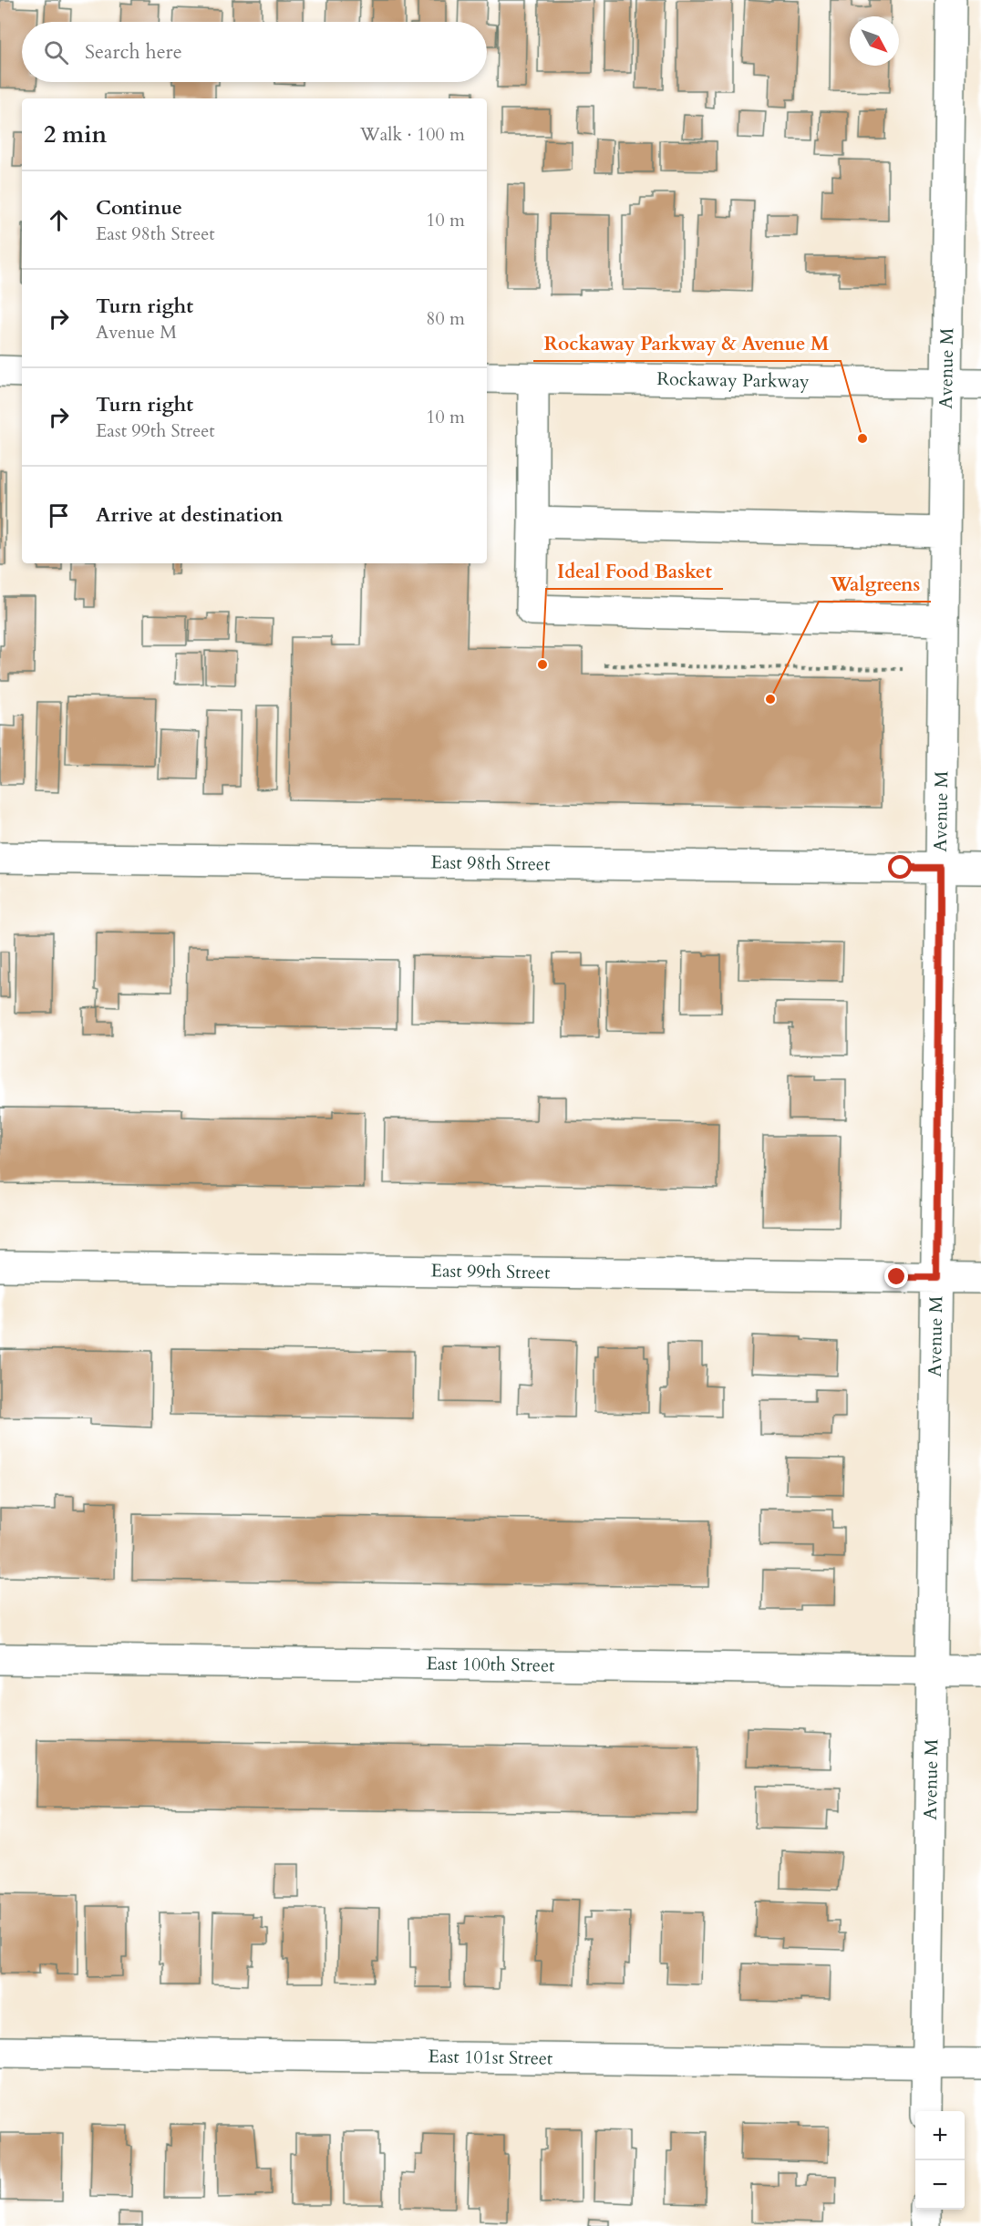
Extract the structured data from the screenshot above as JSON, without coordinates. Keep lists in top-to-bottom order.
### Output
{
  "streets": {
    "street": [
      "Avenue M",
      "Rockaway Parkway",
      "East 98th Street",
      "East 99th Street",
      "East 100th Street",
      "East 101st Street"
    ]
  },
  "crossings": [
    ["Avenue M", "Rockaway Parkway"],
    ["Avenue M", "East 98th Street"],
    ["Avenue M", "East 99th Street"],
    ["Avenue M", "East 100th Street"],
    ["Avenue M", "East 101st Street"]
  ],
  "places": ["Rockaway Parkway & Avenue M", "Ideal Food Basket", "Walgreens"],
  "north": "bottom right",
  "page": {
    "search": "Search here",
    "heading": ["2 min", "Walk · 100 m"],
    "list": [
      ["Continue", "East 98th Street", "10 m"],
      ["Turn right", "Avenue M", "80 m"],
      ["Turn right", "East 99th Street", "10 m"],
      "Arrive at destination"
    ],
    "map_buttons": ["+", "−"]
  }
}
